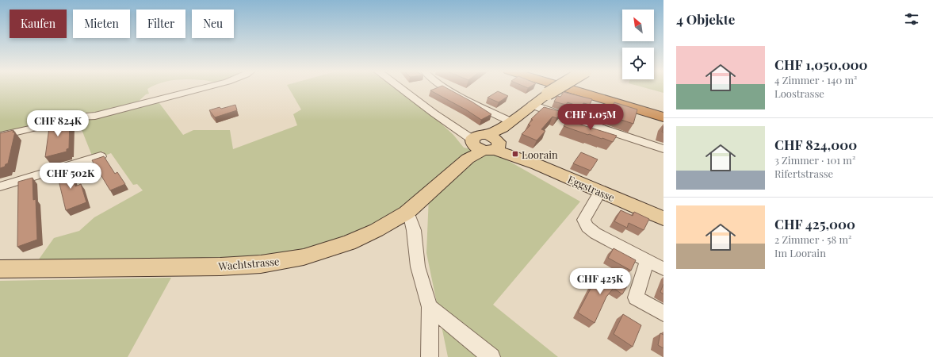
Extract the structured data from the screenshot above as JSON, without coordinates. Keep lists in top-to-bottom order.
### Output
{
  "streets": {
    "main road": ["Eggstrasse", "Wachtstrasse"]
  },
  "crossings": [
    ["Eggstrasse", "Wachtstrasse"]
  ],
  "places": {
    "transit": ["Loorain"]
  },
  "north": "top left",
  "page": {
    "heading": "4 Objekte",
    "chip": [
      "Kaufen",
      "Mieten",
      "Filter",
      "Neu"
    ],
    "list": [
      {
        "name": "CHF 1,050,000",
        "note": "4 Zimmer · 140 m² · Loostrasse"
      },
      {
        "name": "CHF 824,000",
        "note": "3 Zimmer · 101 m² · Rifertstrasse"
      },
      {
        "name": "CHF 425,000",
        "note": "2 Zimmer · 58 m² · Im Loorain"
      }
    ],
    "price": [
      "CHF 1.05M",
      "CHF 824K",
      "CHF 502K",
      "CHF 425K"
    ]
  }
}
